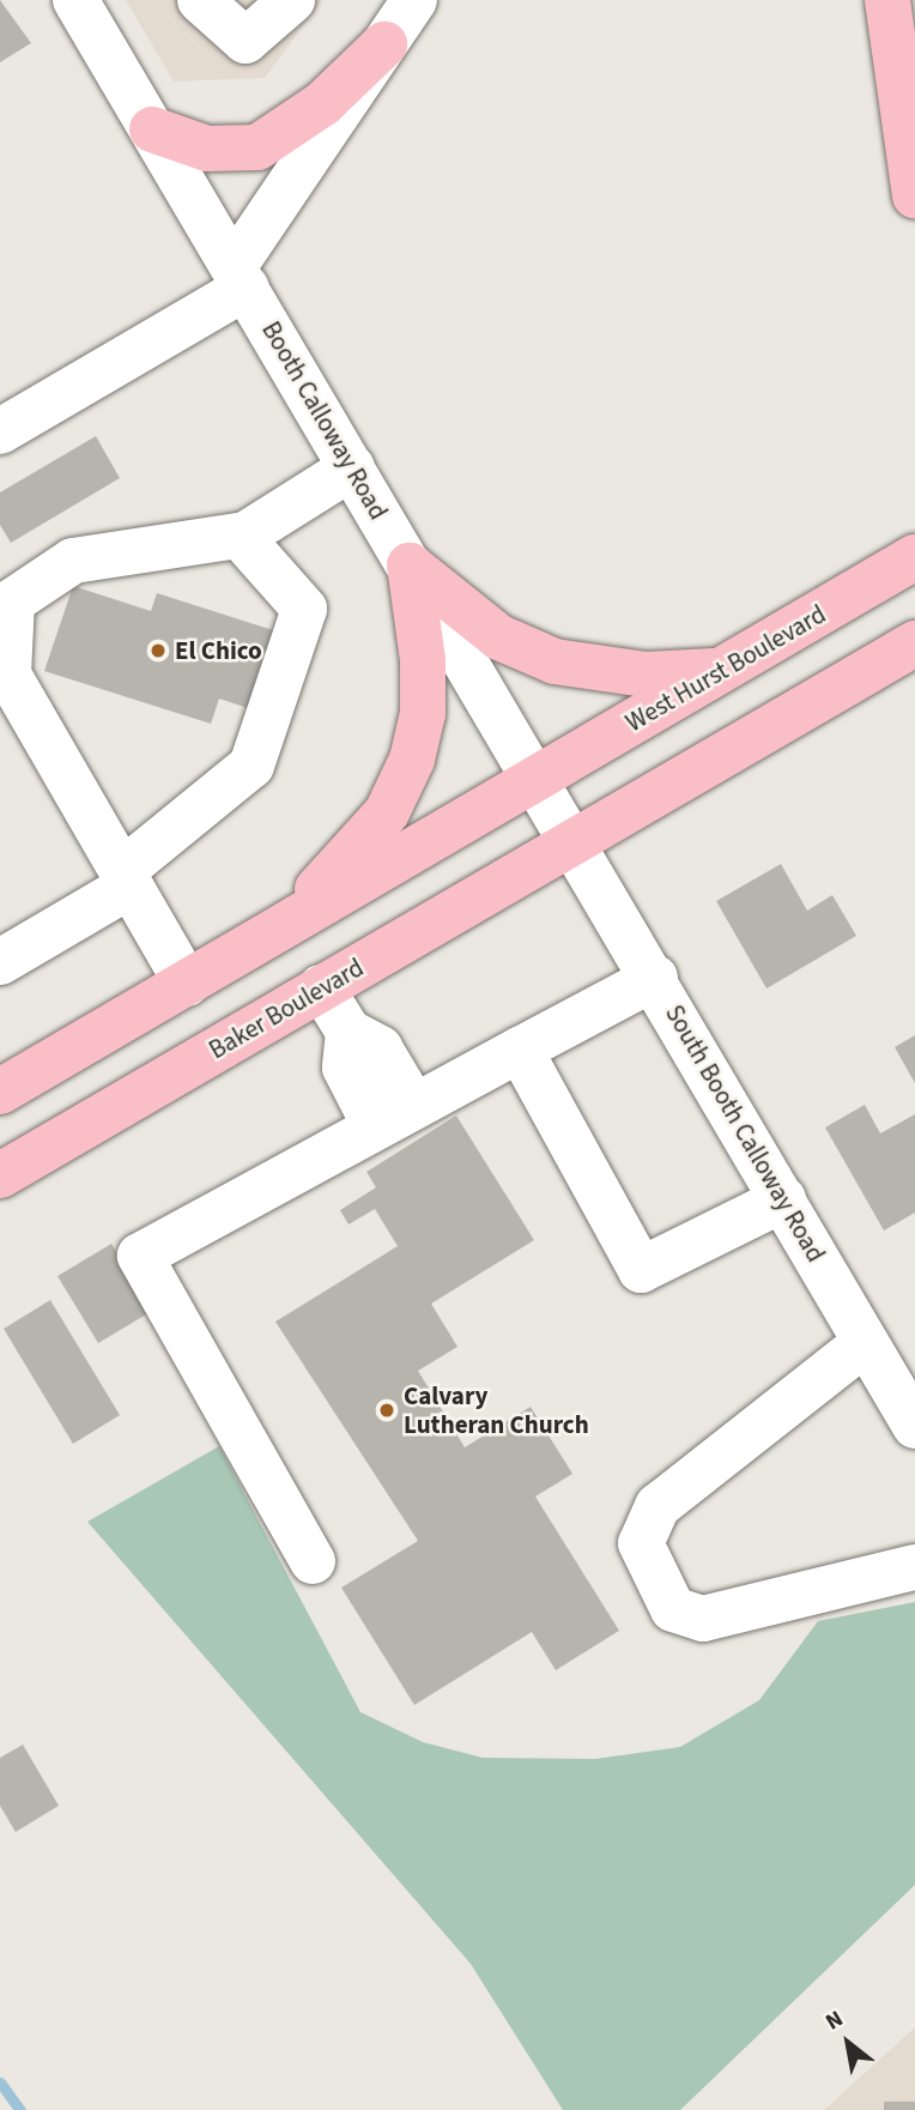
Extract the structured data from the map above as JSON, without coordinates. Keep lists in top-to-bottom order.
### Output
{
  "streets": {
    "main road": ["West Hurst Boulevard", "Baker Boulevard"],
    "street": ["Booth Calloway Road", "South Booth Calloway Road"]
  },
  "crossings": [
    ["Booth Calloway Road", "West Hurst Boulevard"],
    ["Booth Calloway Road", "Baker Boulevard"],
    ["Booth Calloway Road", "South Booth Calloway Road"],
    ["Baker Boulevard", "South Booth Calloway Road"]
  ],
  "places": ["El Chico", "Calvary Lutheran Church"],
  "north": "top left"
}
